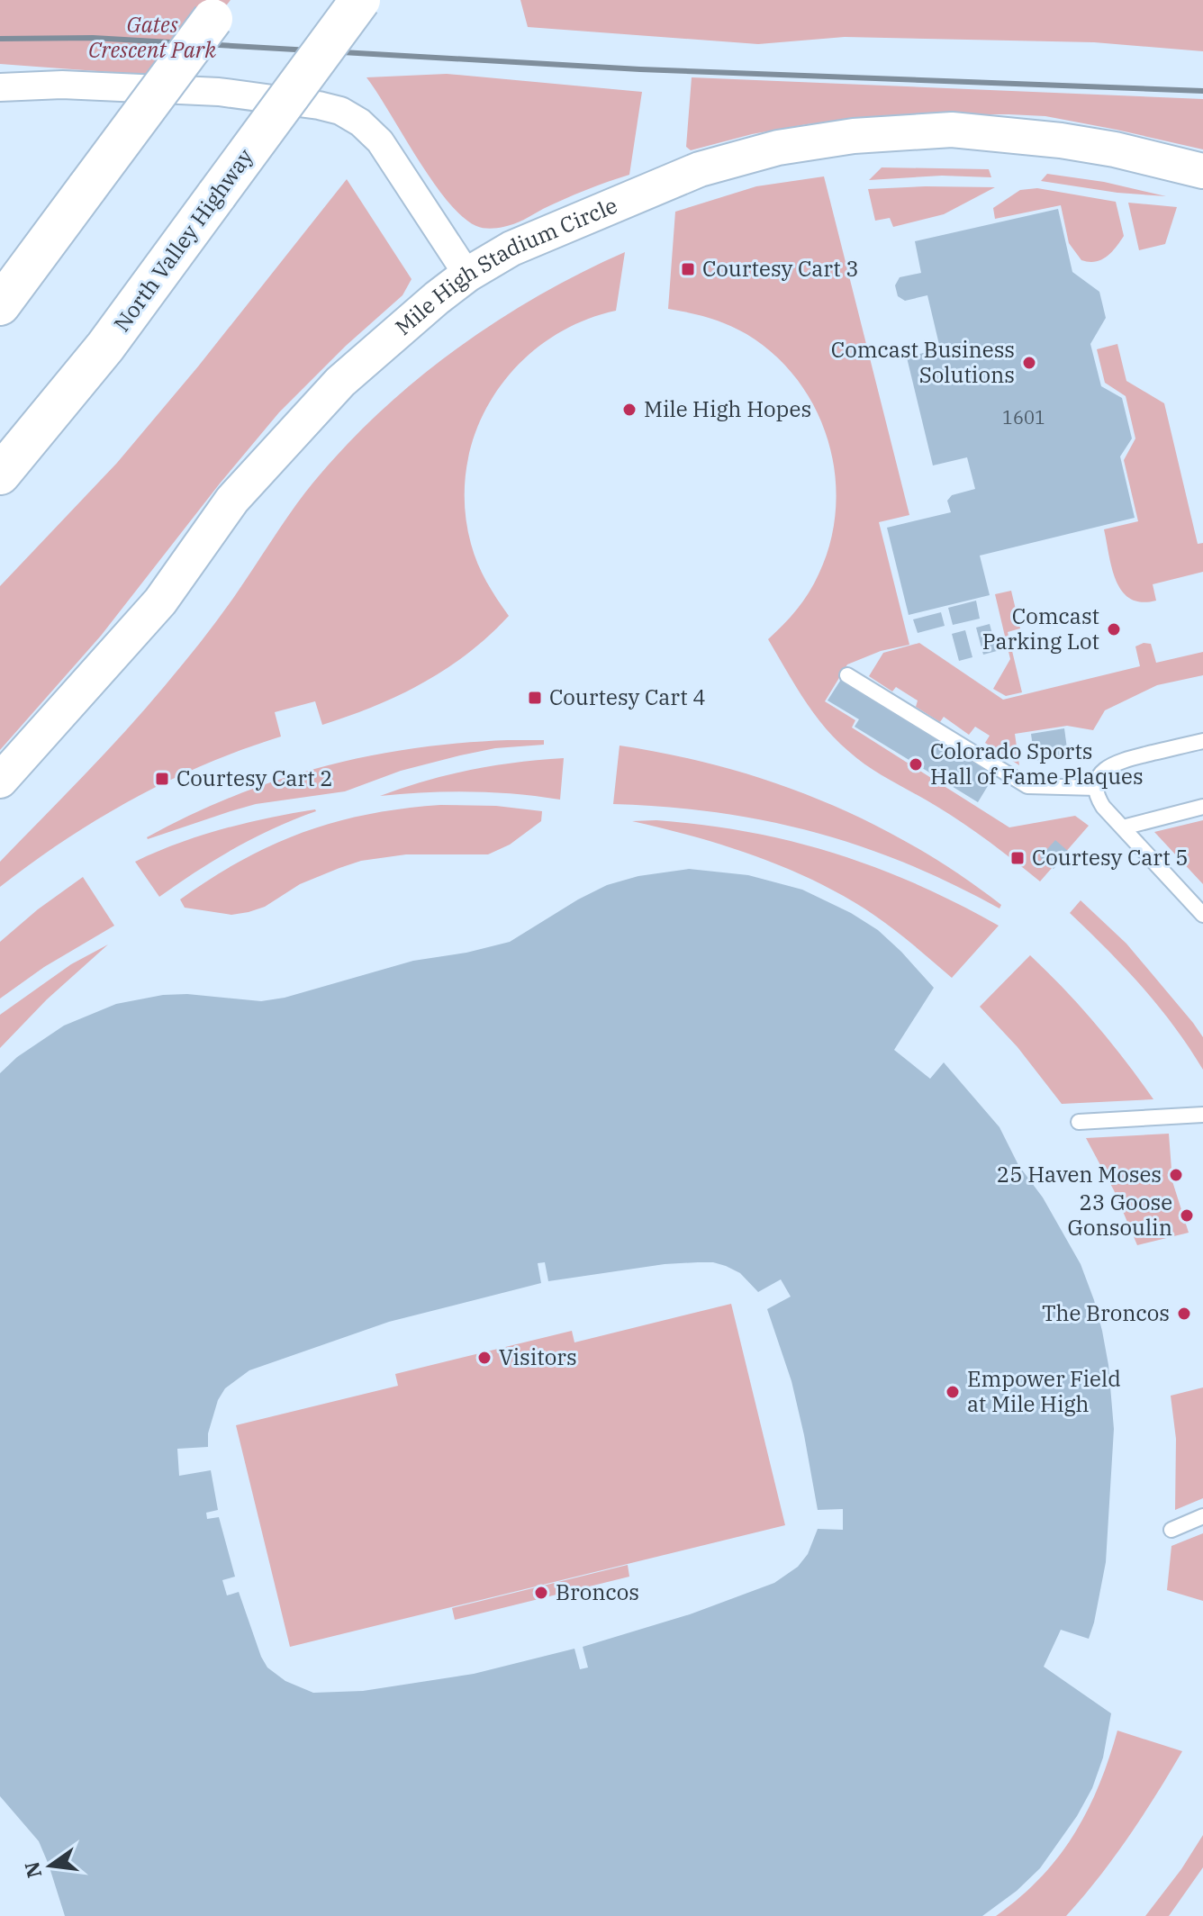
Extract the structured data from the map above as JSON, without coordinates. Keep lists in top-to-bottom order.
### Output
{
  "streets": {
    "highway": ["North Valley Highway"],
    "street": ["Mile High Stadium Circle"]
  },
  "parks": ["Gates Crescent Park"],
  "places": {
    "transit": [
      "Courtesy Cart 3",
      "Courtesy Cart 4",
      "Courtesy Cart 2",
      "Courtesy Cart 5"
    ],
    "other": [
      "Comcast Business Solutions",
      "Mile High Hopes",
      "Comcast Parking Lot",
      "Colorado Sports Hall of Fame Plaques",
      "25 Haven Moses",
      "23 Goose Gonsoulin",
      "The Broncos",
      "Visitors",
      "Empower Field at Mile High",
      "Broncos"
    ]
  },
  "house_numbers": ["1601"],
  "north": "left"
}
